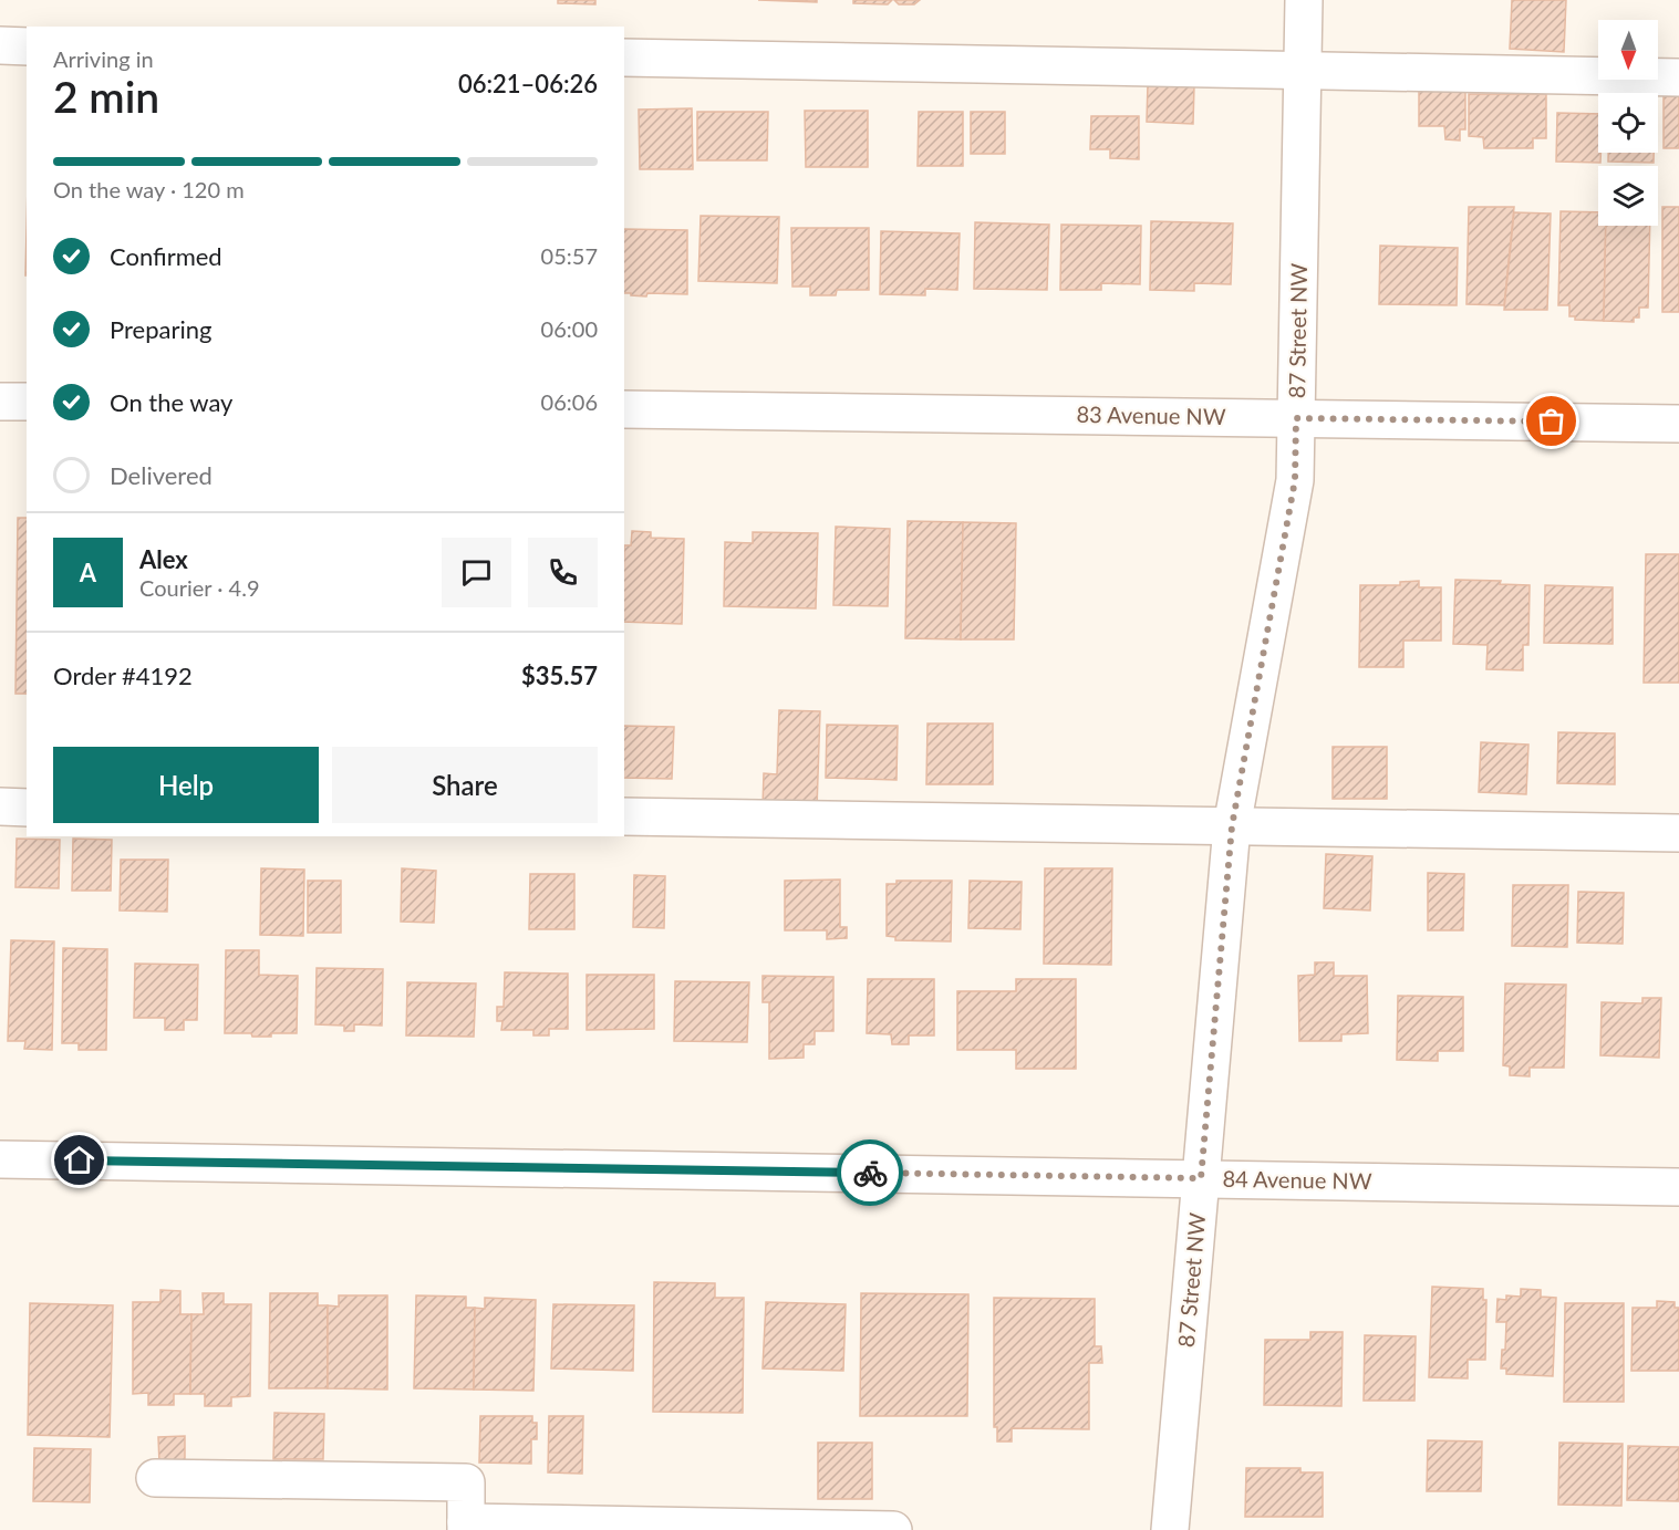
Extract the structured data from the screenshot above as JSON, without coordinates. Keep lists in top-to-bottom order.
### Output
{
  "streets": {
    "street": ["87 Street NW", "83 Avenue NW", "84 Avenue NW"]
  },
  "crossings": [
    ["87 Street NW", "83 Avenue NW"],
    ["87 Street NW", "84 Avenue NW"]
  ],
  "north": "bottom",
  "page": {
    "heading": ["2 min", "Arriving in", "06:21–06:26"],
    "panel": [
      "Alex",
      "Courier · 4.9",
      "Order #4192",
      "$35.57"
    ],
    "bar": "On the way · 120 m",
    "list": [
      ["Confirmed", "05:57"],
      ["Preparing", "06:00"],
      ["On the way", "06:06"],
      "Delivered"
    ],
    "round": "A",
    "buttons": ["Help", "Share"]
  }
}
